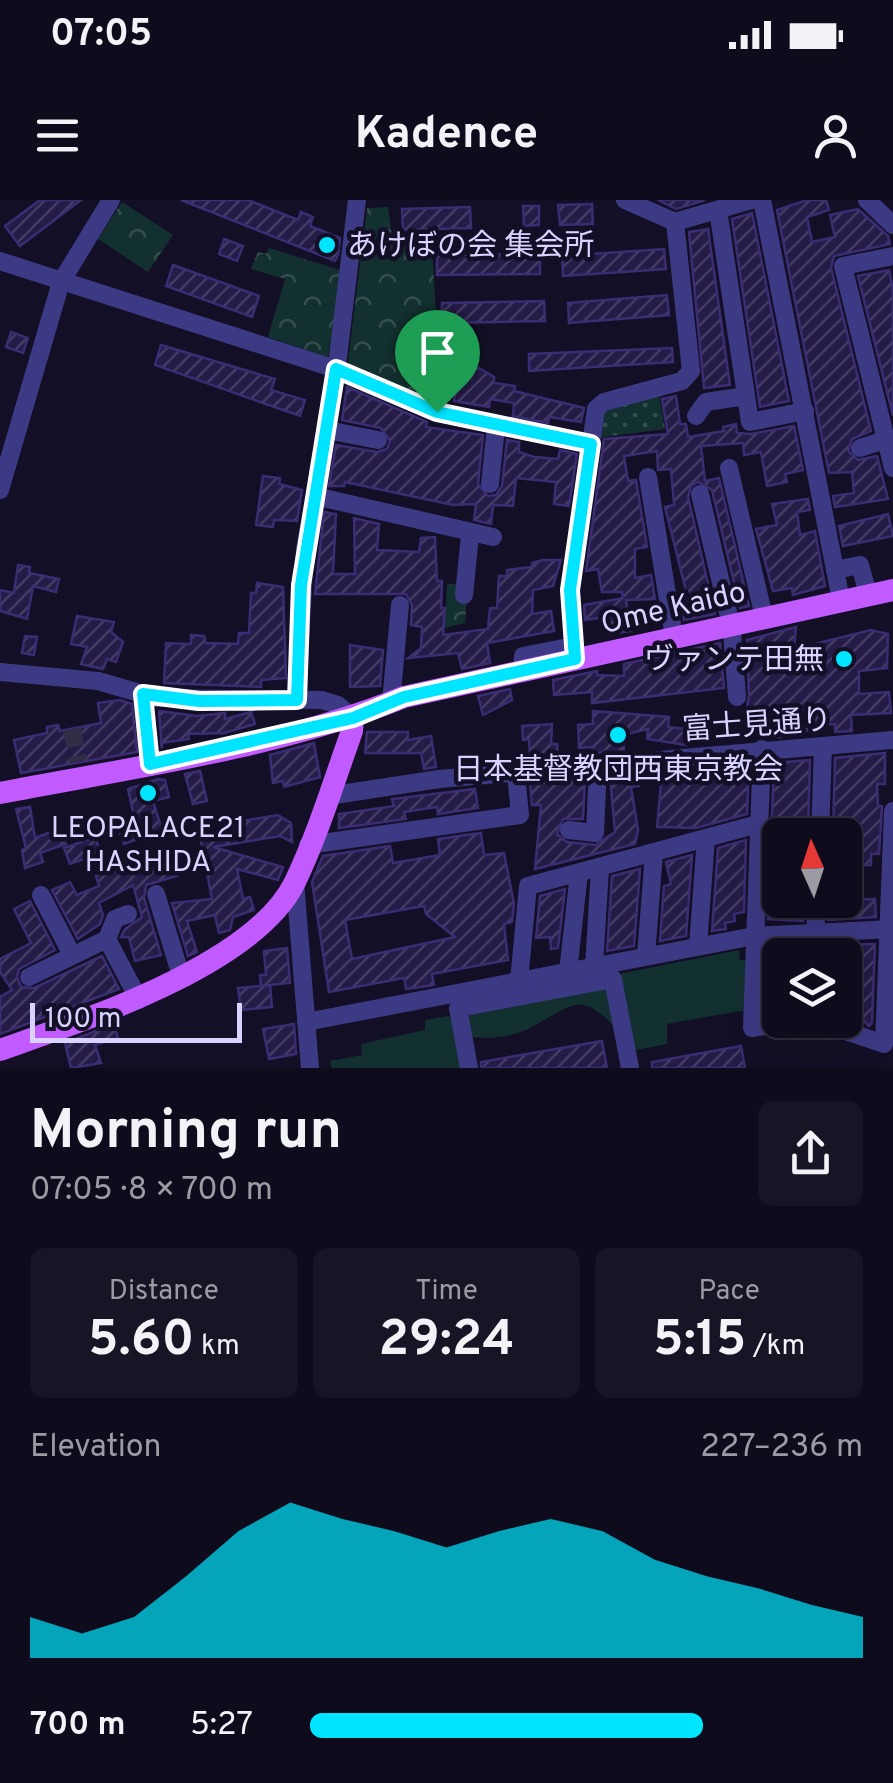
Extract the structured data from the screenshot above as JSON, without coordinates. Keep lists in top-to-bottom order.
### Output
{
  "streets": {
    "main road": ["Ome Kaido"],
    "street": ["富士見通り"]
  },
  "places": [
    "あけぼの会 集会所",
    "ヴァンテ田無",
    "日本基督教団西東京教会",
    "LEOPALACE21 HASHIDA"
  ],
  "scale_bar": "100 m",
  "north": "top",
  "page": {
    "status": "07:05",
    "header": "Kadence",
    "scale": "100 m",
    "heading": ["Morning run", "07:05 · 8 × 700 m"],
    "stats": [
      ["Distance", "5.60 km"],
      ["Time", "29:24"],
      ["Pace", "5:15 /km"]
    ],
    "chart": ["Elevation", "227–236 m"],
    "list": [
      {
        "name": "700 m",
        "note": "5:27"
      }
    ]
  }
}
